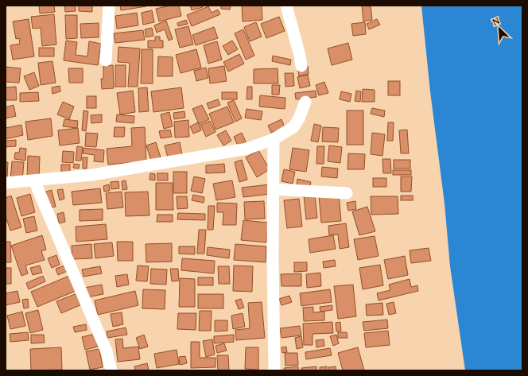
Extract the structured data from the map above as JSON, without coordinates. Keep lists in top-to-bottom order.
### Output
{
  "north": "top left"
}
